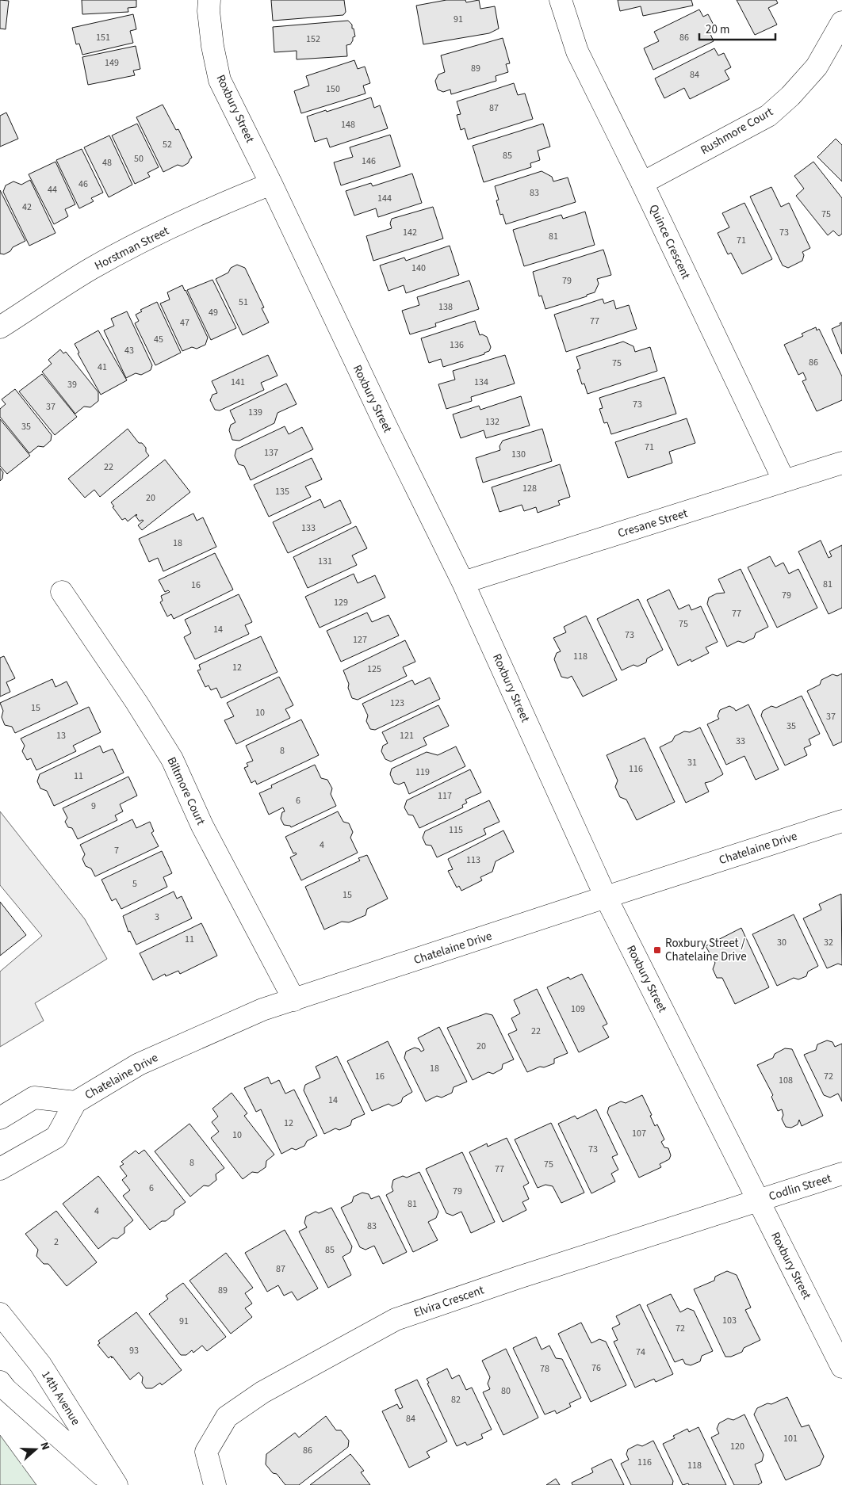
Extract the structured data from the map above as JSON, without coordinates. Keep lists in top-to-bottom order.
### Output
{
  "streets": {
    "street": [
      "Roxbury Street",
      "Rushmore Court",
      "Quince Crescent",
      "Horstman Street",
      "Cresane Street",
      "Biltmore Court",
      "Chatelaine Drive",
      "Codlin Street",
      "Elvira Crescent",
      "14th Avenue"
    ]
  },
  "crossings": [
    ["Roxbury Street", "Horstman Street"],
    ["Roxbury Street", "Cresane Street"],
    ["Roxbury Street", "Chatelaine Drive"],
    ["Roxbury Street", "Codlin Street"],
    ["Roxbury Street", "Elvira Crescent"],
    ["Rushmore Court", "Quince Crescent"],
    ["Quince Crescent", "Cresane Street"],
    ["Biltmore Court", "Chatelaine Drive"],
    ["Codlin Street", "Elvira Crescent"]
  ],
  "places": {
    "transit": ["Roxbury Street / Chatelaine Drive"]
  },
  "house_numbers": [
    "91",
    "151",
    "86",
    "152",
    "149",
    "89",
    "84",
    "150",
    "87",
    "148",
    "52",
    "85",
    "50",
    "146",
    "48",
    "46",
    "44",
    "83",
    "144",
    "42",
    "75",
    "142",
    "73",
    "81",
    "71",
    "140",
    "79",
    "51",
    "138",
    "49",
    "77",
    "47",
    "45",
    "136",
    "43",
    "86",
    "75",
    "41",
    "141",
    "134",
    "39",
    "73",
    "37",
    "139",
    "132",
    "35",
    "71",
    "137",
    "130",
    "22",
    "128",
    "135",
    "20",
    "133",
    "18",
    "131",
    "81",
    "16",
    "79",
    "129",
    "77",
    "75",
    "14",
    "73",
    "127",
    "118",
    "12",
    "125",
    "123",
    "15",
    "10",
    "37",
    "35",
    "13",
    "121",
    "33",
    "8",
    "31",
    "116",
    "119",
    "11",
    "117",
    "6",
    "9",
    "115",
    "4",
    "7",
    "113",
    "5",
    "15",
    "3",
    "11",
    "30",
    "32",
    "109",
    "22",
    "20",
    "18",
    "16",
    "72",
    "108",
    "14",
    "12",
    "107",
    "10",
    "73",
    "8",
    "75",
    "77",
    "6",
    "79",
    "81",
    "4",
    "83",
    "2",
    "85",
    "87",
    "89",
    "103",
    "91",
    "72",
    "93",
    "74",
    "76",
    "78",
    "80",
    "82",
    "84",
    "101",
    "120",
    "86",
    "116",
    "118"
  ],
  "scale_bar": "20 m",
  "north": "right"
}
